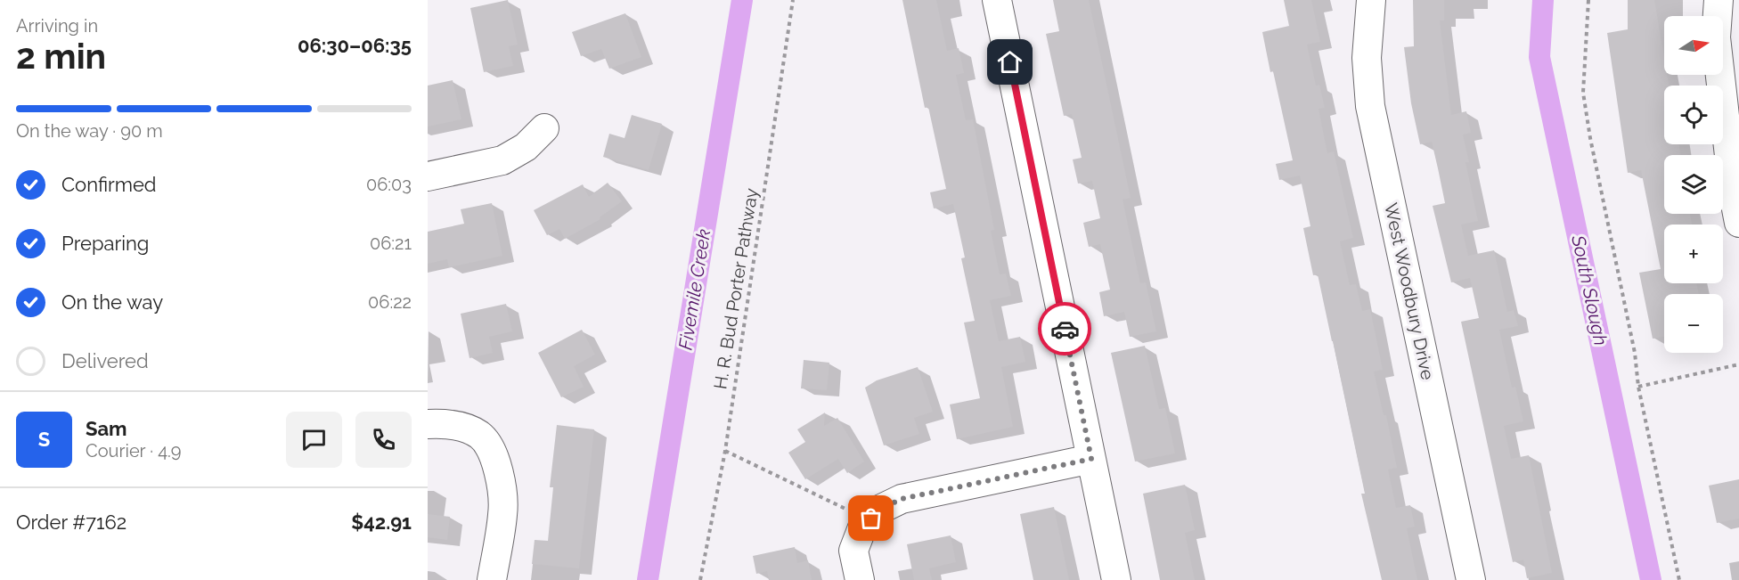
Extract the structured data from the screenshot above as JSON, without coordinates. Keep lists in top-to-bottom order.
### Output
{
  "streets": {
    "street": ["West Woodbury Drive"],
    "path": ["H. R. Bud Porter Pathway"]
  },
  "water": ["Fivemile Creek", "South Slough"],
  "north": "right",
  "page": {
    "heading": ["2 min", "Arriving in", "06:30–06:35"],
    "panel": [
      "Sam",
      "Courier · 4.9",
      "Order #7162",
      "$42.91"
    ],
    "map_buttons": ["+", "−"],
    "bar": "On the way · 90 m",
    "list": [
      ["Confirmed", "06:03"],
      ["Preparing", "06:21"],
      ["On the way", "06:22"],
      "Delivered"
    ],
    "round": "S"
  }
}
